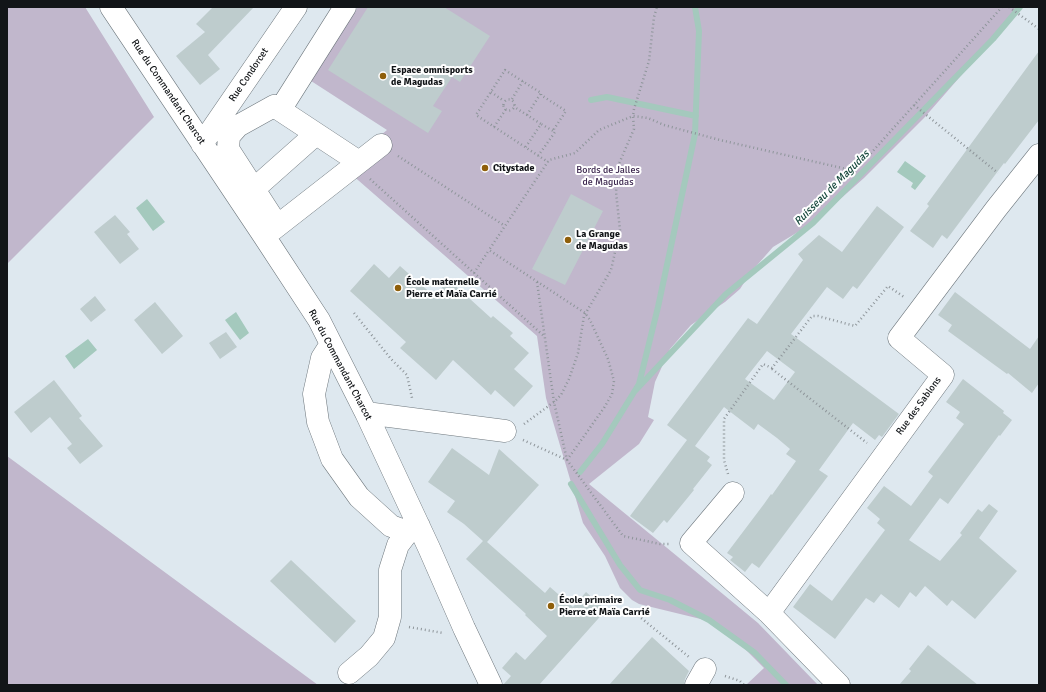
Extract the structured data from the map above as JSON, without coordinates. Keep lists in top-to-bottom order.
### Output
{
  "streets": {
    "street": ["Rue Condorcet", "Rue du Commandant Charcot", "Rue des Sablons"]
  },
  "crossings": [
    ["Rue Condorcet", "Rue du Commandant Charcot"]
  ],
  "water": ["Ruisseau de Magudas"],
  "parks": ["Bords de Jalles de Magudas"],
  "places": [
    "Espace omnisports de Magudas",
    "Citystade",
    "La Grange de Magudas",
    "École maternelle Pierre et Maïa Carrié",
    "École primaire Pierre et Maïa Carrié"
  ]
}
